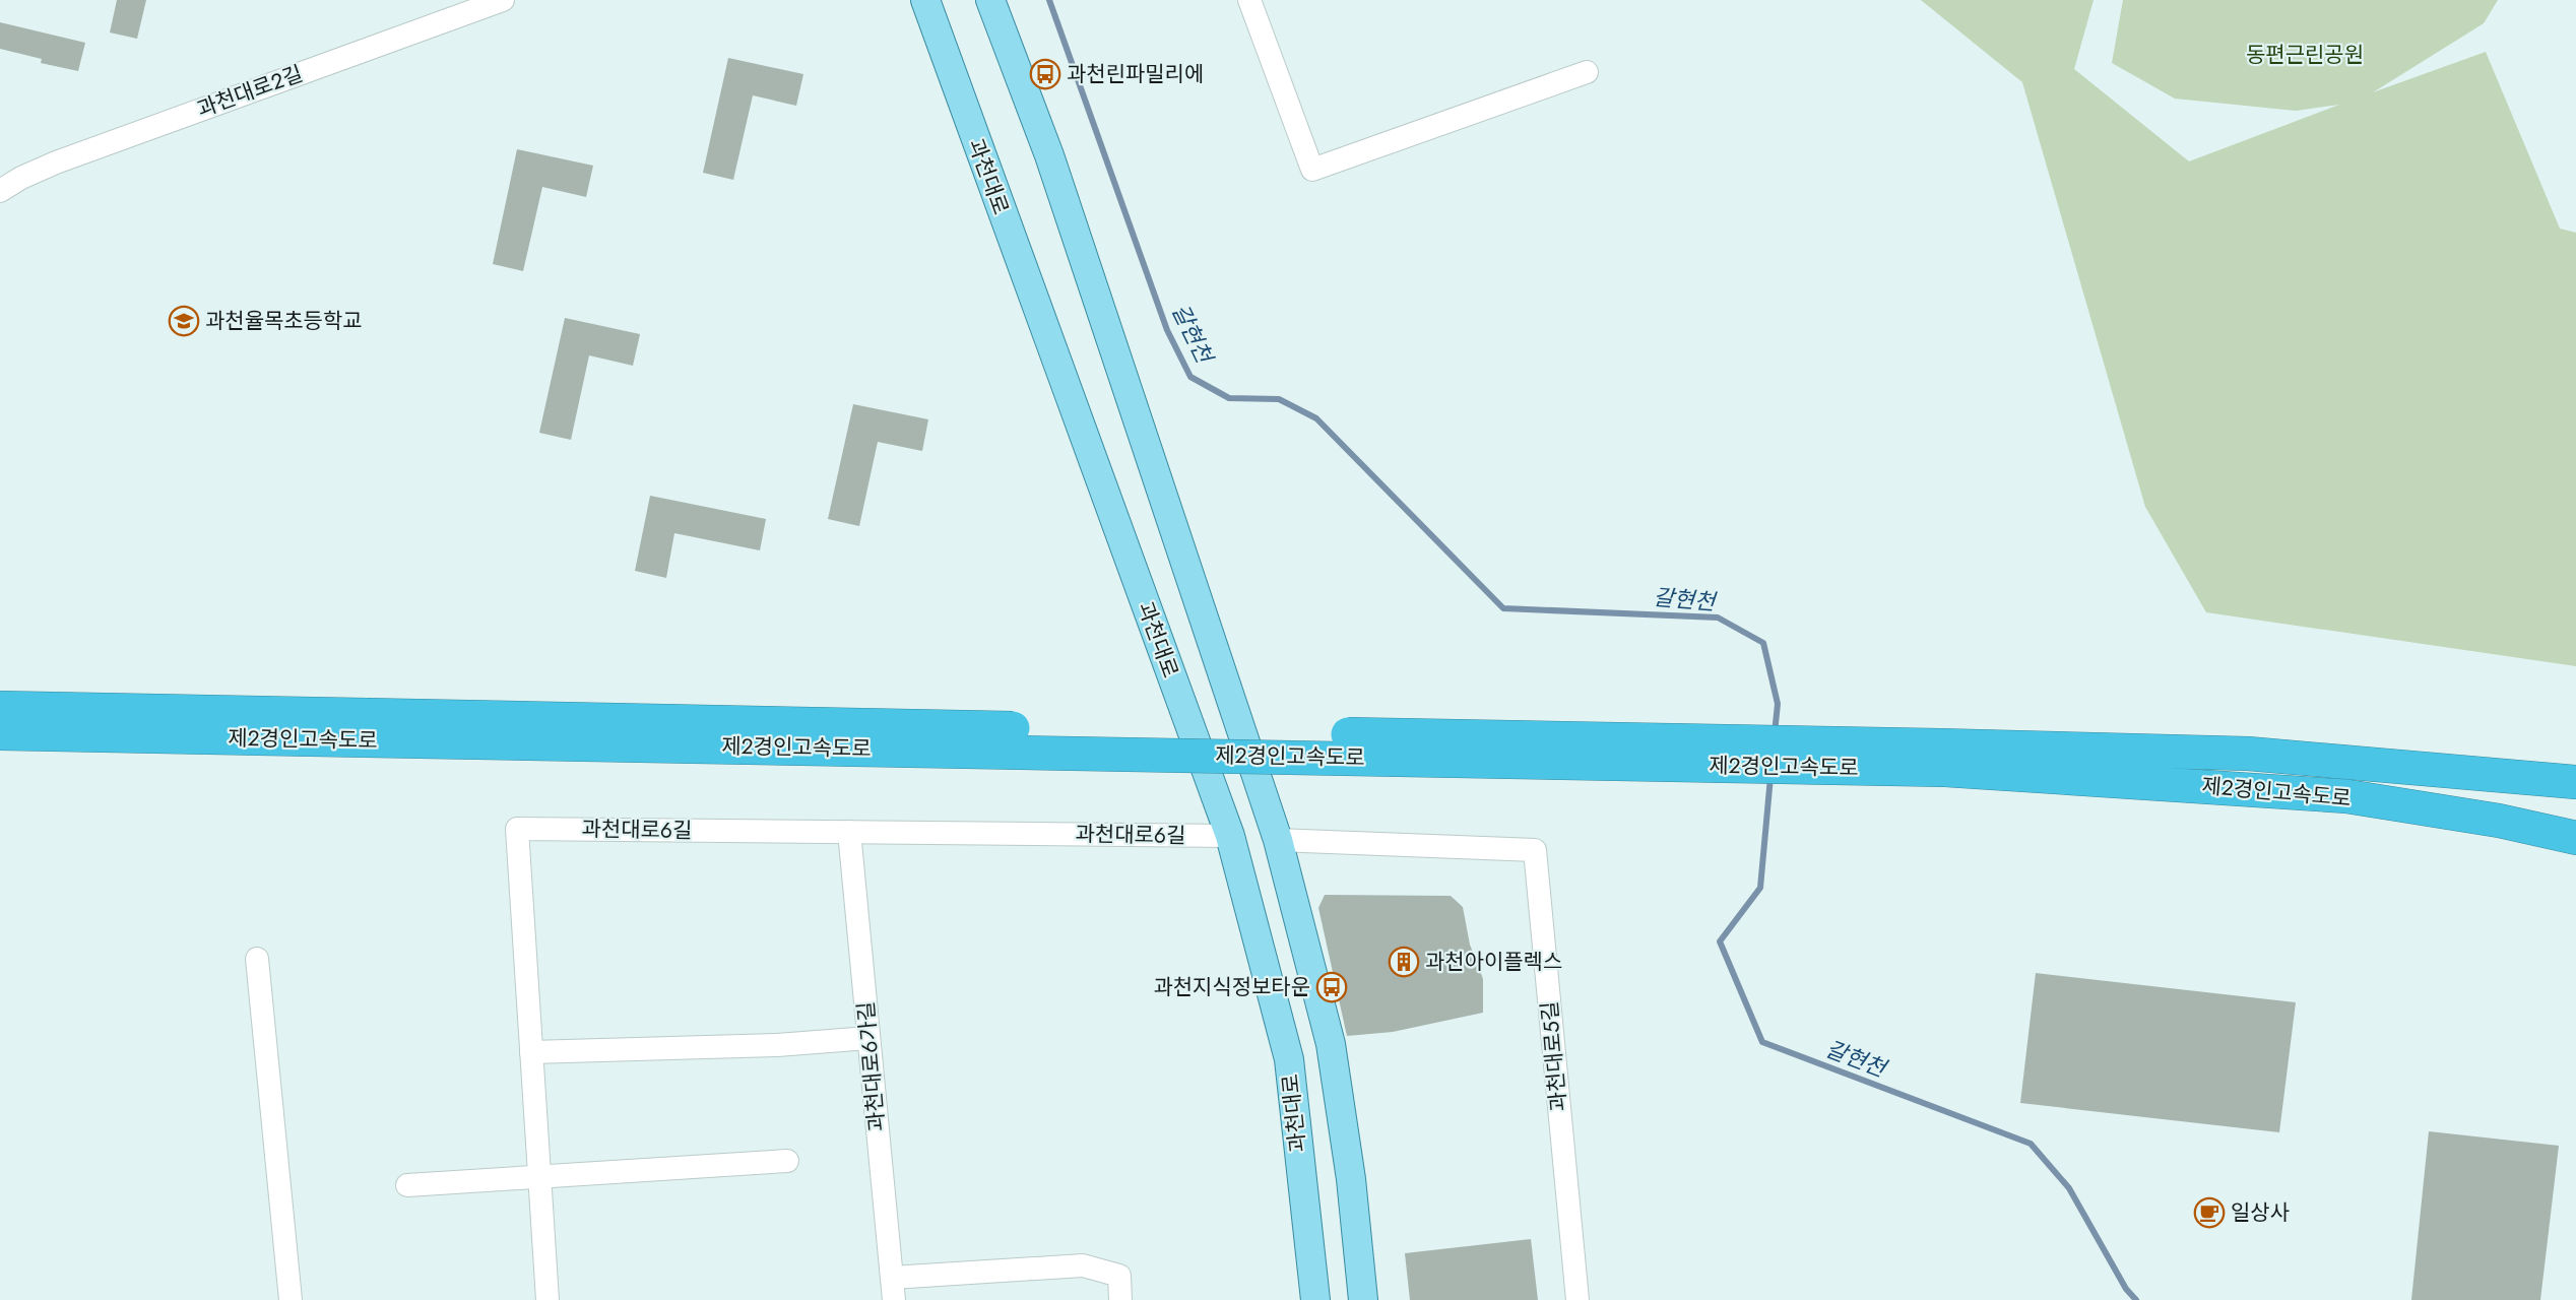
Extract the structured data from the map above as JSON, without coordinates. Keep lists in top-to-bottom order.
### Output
{
  "streets": {
    "highway": ["제2경인고속도로"],
    "main road": ["과천대로"],
    "street": [
      "과천대로2길",
      "과천대로6길",
      "과천대로5길",
      "과천대로6가길"
    ]
  },
  "crossings": [
    ["과천대로", "과천대로6길"],
    ["과천대로6길", "과천대로6가길"]
  ],
  "water": ["갈현천"],
  "parks": ["동편근린공원"],
  "places": {
    "bus stop": ["과천린파밀리에", "과천지식정보타운"],
    "school or university": ["과천율목초등학교"],
    "building": ["과천아이플렉스"],
    "cafe": ["일상사"]
  }
}
